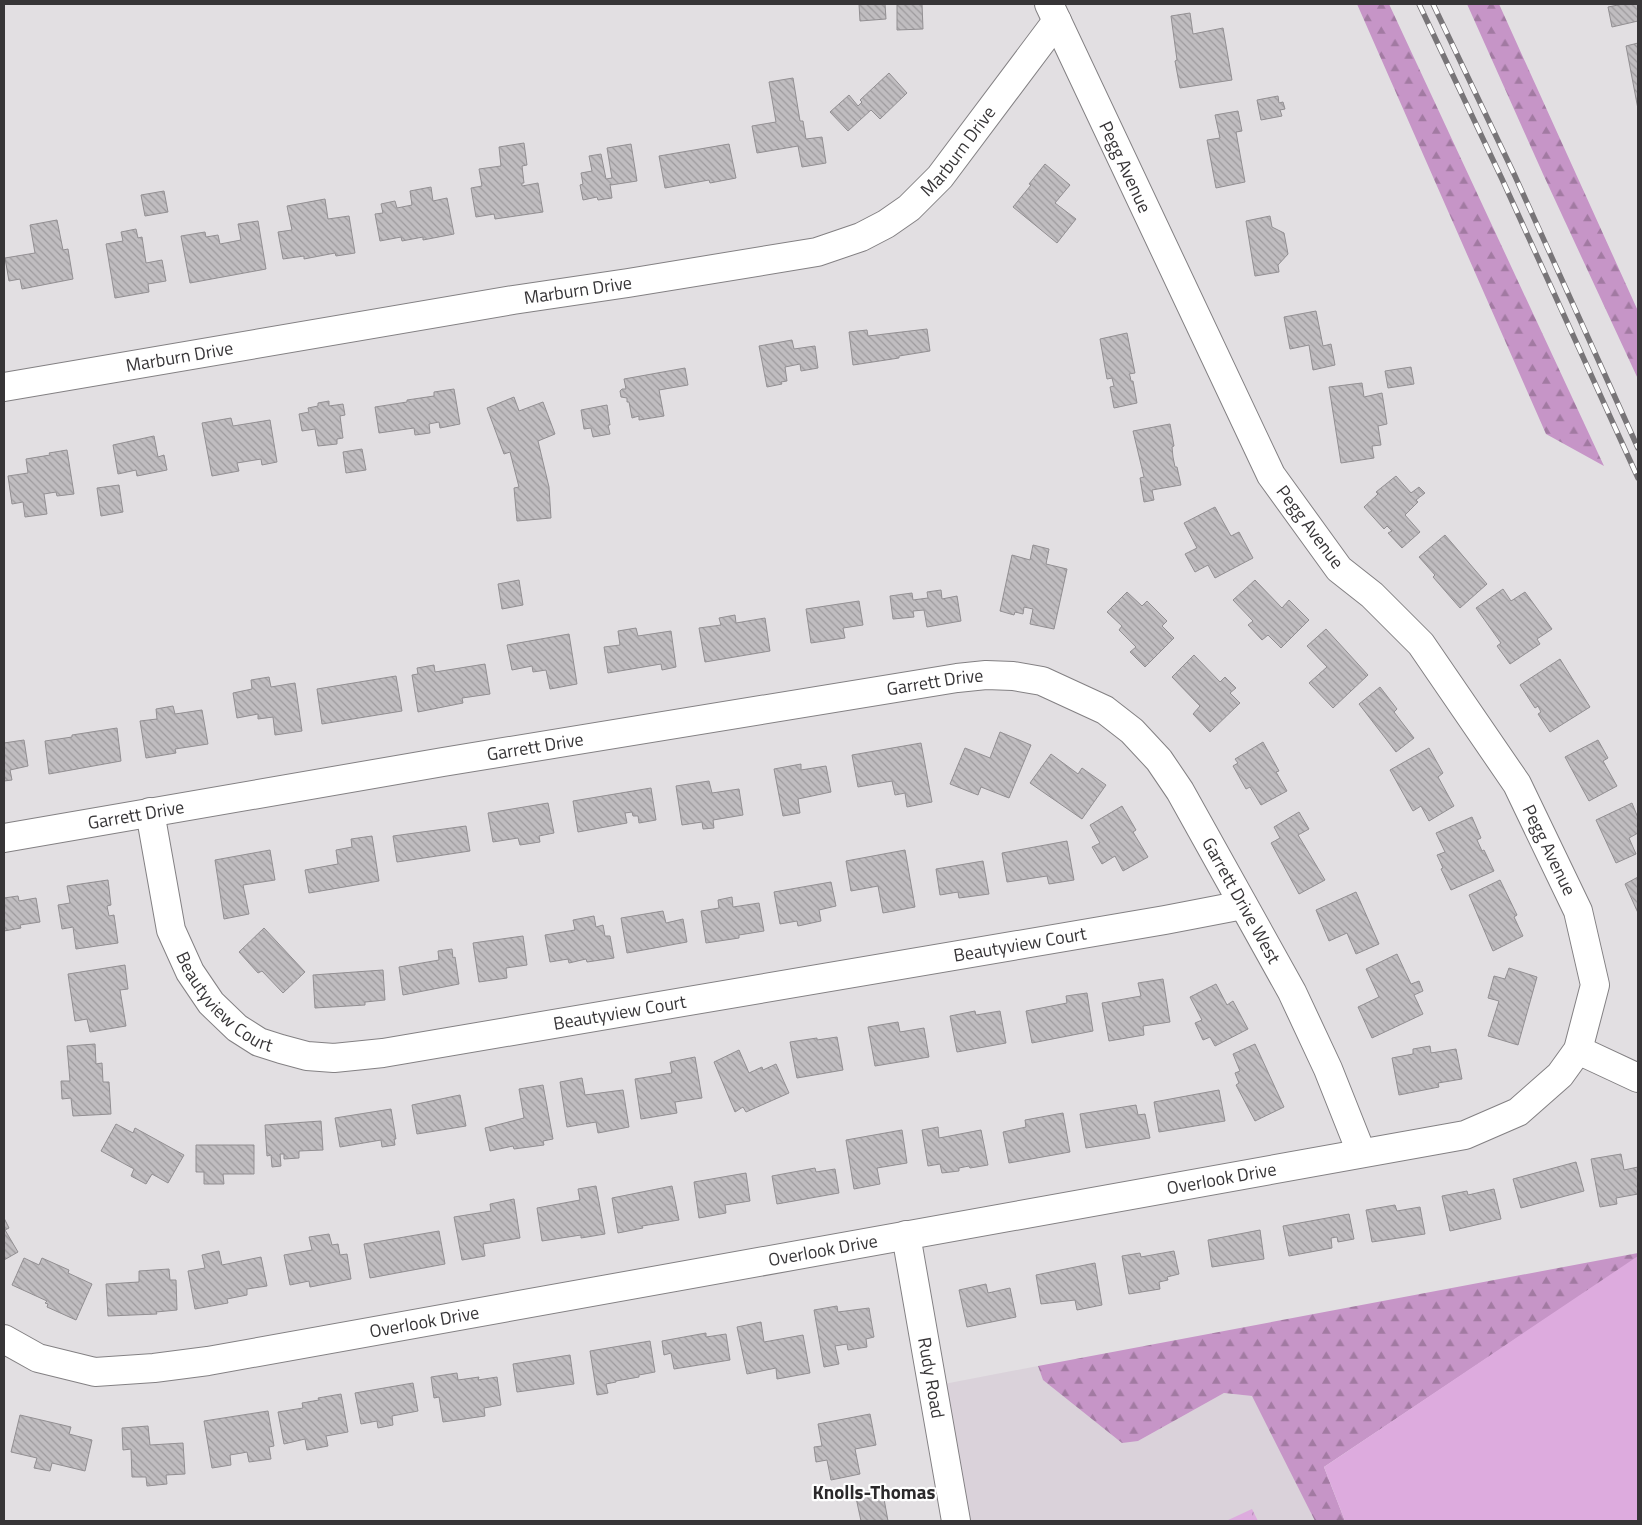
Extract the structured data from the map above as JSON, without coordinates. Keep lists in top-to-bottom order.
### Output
{
  "streets": {
    "street": [
      "Marburn Drive",
      "Pegg Avenue",
      "Garrett Drive",
      "Garrett Drive West",
      "Beautyview Court",
      "Overlook Drive",
      "Rudy Road"
    ]
  },
  "crossings": [
    ["Marburn Drive", "Pegg Avenue"],
    ["Pegg Avenue", "Overlook Drive"],
    ["Garrett Drive", "Garrett Drive West"],
    ["Garrett Drive", "Beautyview Court"],
    ["Garrett Drive West", "Beautyview Court"],
    ["Garrett Drive West", "Overlook Drive"],
    ["Overlook Drive", "Rudy Road"]
  ],
  "districts": ["Knolls-Thomas"]
}
